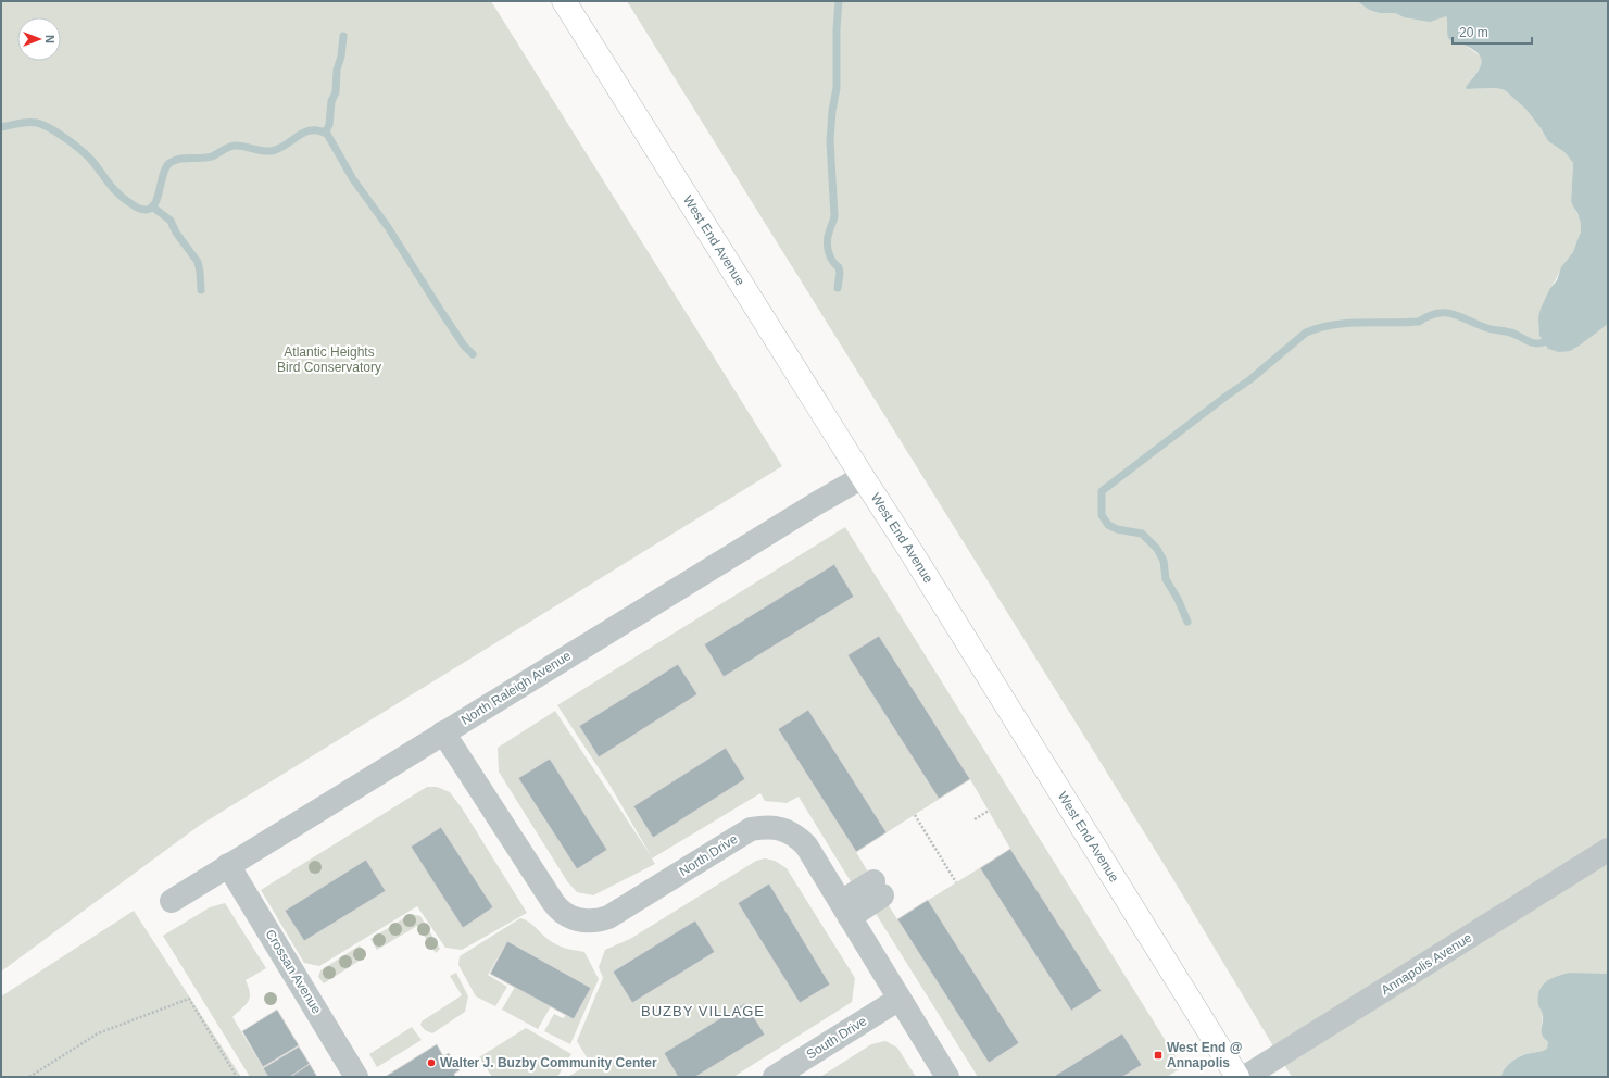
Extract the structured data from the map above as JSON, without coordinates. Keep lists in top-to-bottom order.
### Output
{
  "streets": {
    "main road": ["West End Avenue"],
    "street": [
      "North Raleigh Avenue",
      "North Drive",
      "Annapolis Avenue",
      "Crossan Avenue",
      "South Drive"
    ]
  },
  "crossings": [
    ["West End Avenue", "North Raleigh Avenue"],
    ["North Raleigh Avenue", "North Drive"],
    ["North Raleigh Avenue", "Crossan Avenue"],
    ["North Drive", "South Drive"]
  ],
  "districts": ["BUZBY VILLAGE"],
  "parks": ["Atlantic Heights Bird Conservatory"],
  "places": {
    "transit": ["West End @ Annapolis"],
    "other": ["Walter J. Buzby Community Center"]
  },
  "scale_bar": "20 m",
  "north": "right"
}
